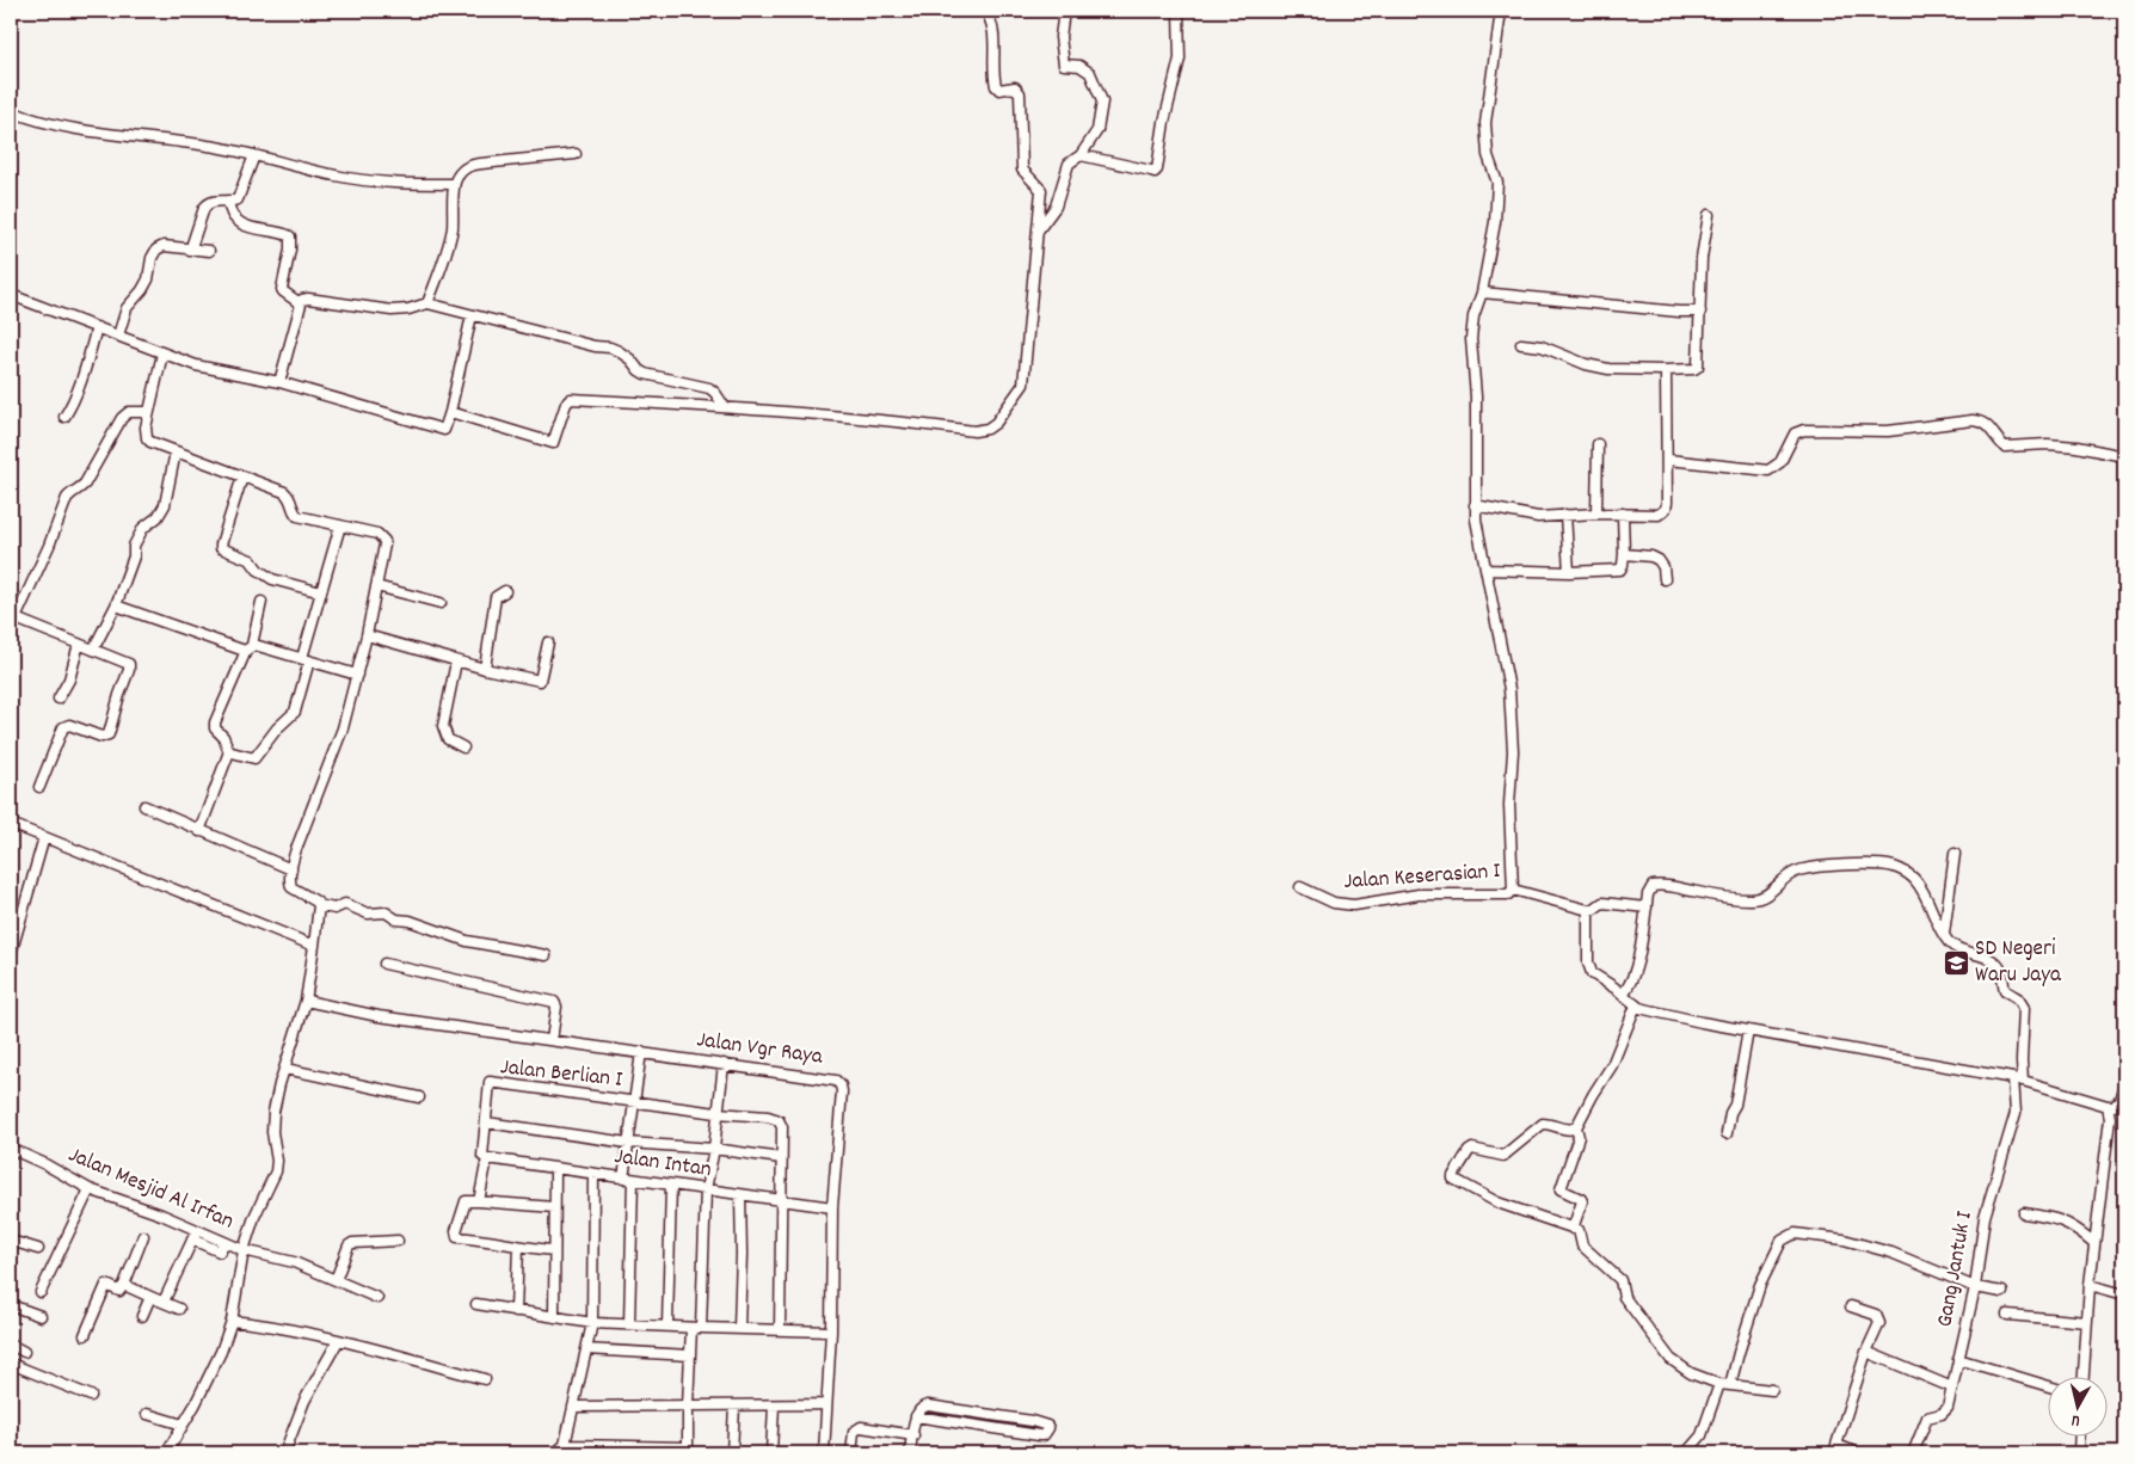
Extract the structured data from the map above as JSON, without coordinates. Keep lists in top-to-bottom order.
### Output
{
  "streets": {
    "street": [
      "Jalan Keserasian I",
      "Jalan Vgr Raya",
      "Jalan Berlian I",
      "Jalan Intan",
      "Jalan Mesjid Al Irfan",
      "Gang Jantuk I"
    ]
  },
  "crossings": [
    ["Jalan Vgr Raya", "Jalan Intan"],
    ["Jalan Berlian I", "Jalan Intan"]
  ],
  "places": {
    "school or university": ["SD Negeri Waru Jaya"]
  },
  "north": "bottom"
}
